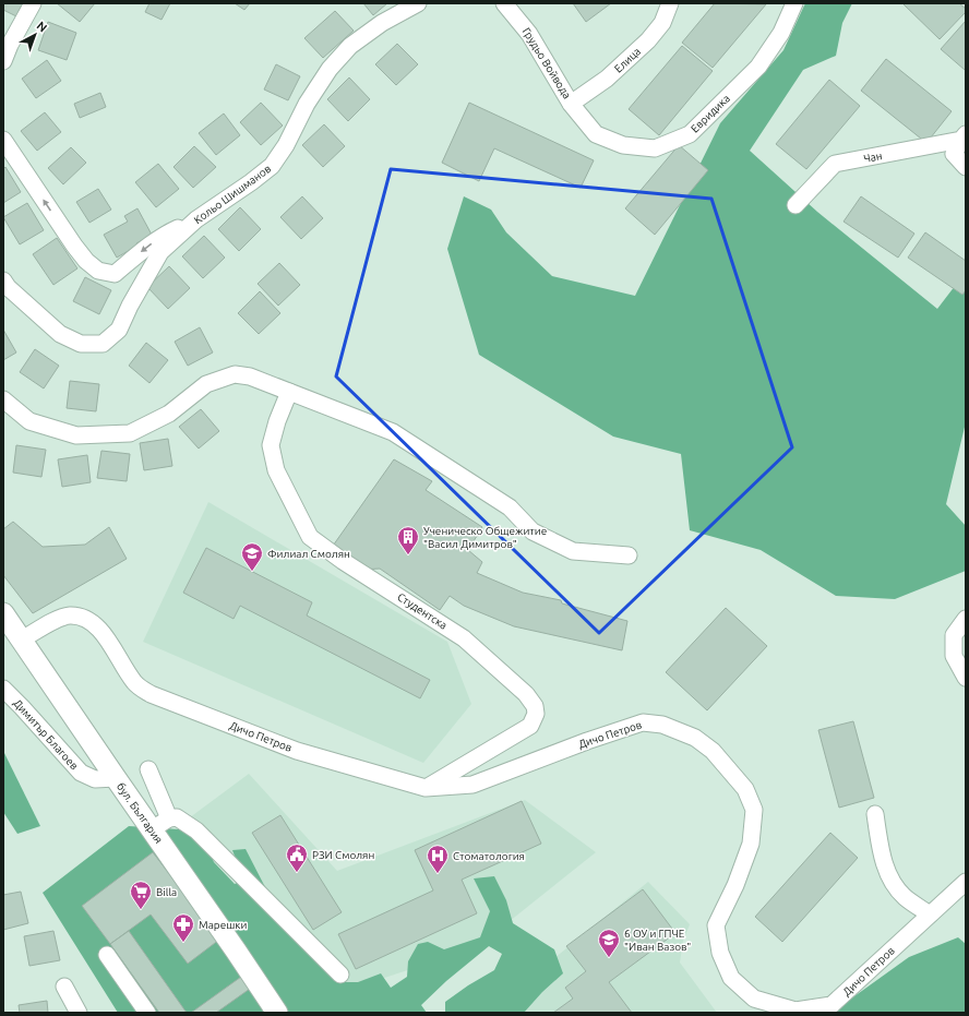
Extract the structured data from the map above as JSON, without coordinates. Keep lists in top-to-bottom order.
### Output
{
  "streets": {
    "street": [
      "Елица",
      "Грудьо Войвода",
      "Евридика",
      "Чан",
      "Кольо Шишманов",
      "Студентска",
      "Димитър Благоев",
      "Дичо Петров",
      "бул. България"
    ]
  },
  "crossings": [
    ["Елица", "Грудьо Войвода"],
    ["Елица", "Евридика"],
    ["Грудьо Войвода", "Евридика"],
    ["Студентска", "Дичо Петров"],
    ["Димитър Благоев", "бул. България"],
    ["Дичо Петров", "бул. България"]
  ],
  "places": {
    "building": ["Ученическо Общежитие \"Васил Димитров\""],
    "school or university": ["Филиал Смолян", "6 ОУ и ГПЧЕ \"Иван Вазов\""],
    "public building": ["РЗИ Смолян"],
    "hospital": ["Стоматология"],
    "supermarket": ["Billa"],
    "pharmacy": ["Марешки"]
  },
  "north": "top right"
}
